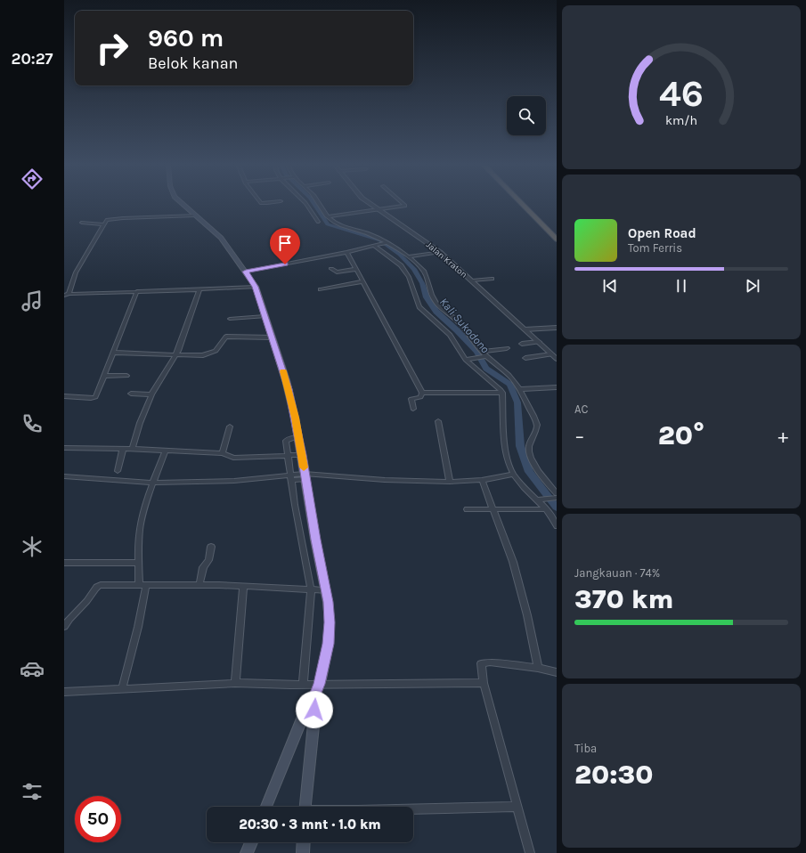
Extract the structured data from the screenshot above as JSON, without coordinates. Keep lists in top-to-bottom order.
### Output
{
  "streets": {
    "street": ["Jalan Kraton"]
  },
  "water": ["Kali Sukodono"],
  "page": {
    "tabs": "20:27",
    "turn": ["960 m", "Belok kanan"],
    "song": ["Open Road", "Tom Ferris"],
    "tile": [
      "AC",
      ["Jangkauan · 74%", "370 km"],
      ["Tiba", "20:30"]
    ],
    "heat": ["−", "20°", "+"],
    "limit": "50",
    "trip": "20:30 · 3 mnt · 1.0 km",
    "gauge": ["46", "km/h"]
  }
}
